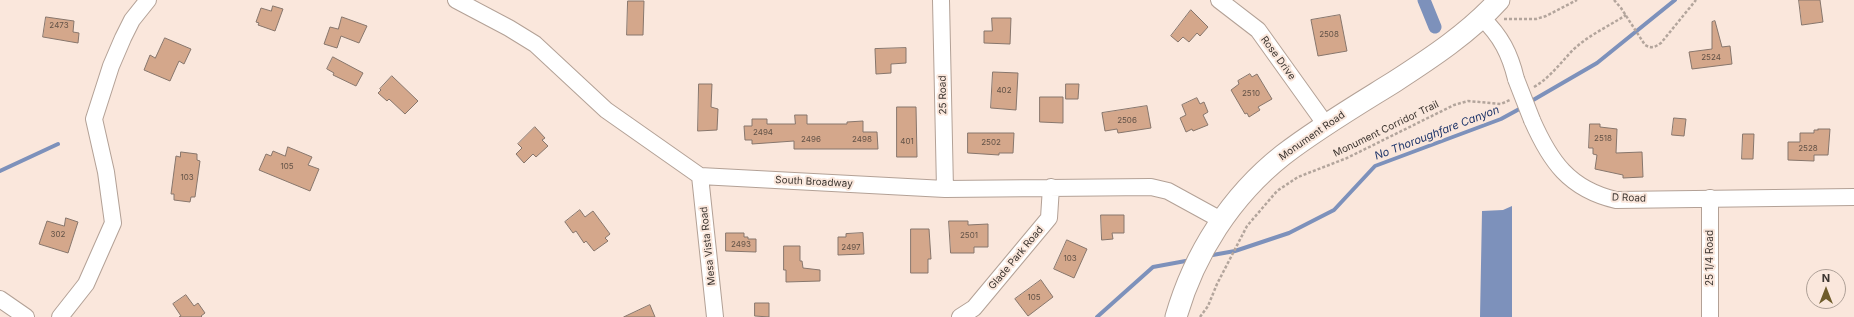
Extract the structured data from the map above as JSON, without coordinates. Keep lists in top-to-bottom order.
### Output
{
  "streets": {
    "main road": ["Monument Road"],
    "street": [
      "Rose Drive",
      "25 Road",
      "South Broadway",
      "D Road",
      "Mesa Vista Road",
      "Glade Park Road",
      "25 1/4 Road"
    ],
    "path": ["Monument Corridor Trail"]
  },
  "crossings": [
    ["Rose Drive", "Monument Road"],
    ["25 Road", "South Broadway"],
    ["Monument Road", "South Broadway"],
    ["Monument Road", "D Road"],
    ["South Broadway", "Mesa Vista Road"],
    ["South Broadway", "Glade Park Road"],
    ["D Road", "25 1/4 Road"]
  ],
  "water": ["No Thoroughfare Canyon"],
  "house_numbers": [
    "2473",
    "2508",
    "2524",
    "402",
    "2510",
    "2506",
    "2494",
    "2518",
    "2496",
    "2498",
    "401",
    "2502",
    "2528",
    "105",
    "103",
    "302",
    "2501",
    "2493",
    "2497",
    "103",
    "105"
  ],
  "north": "top"
}
